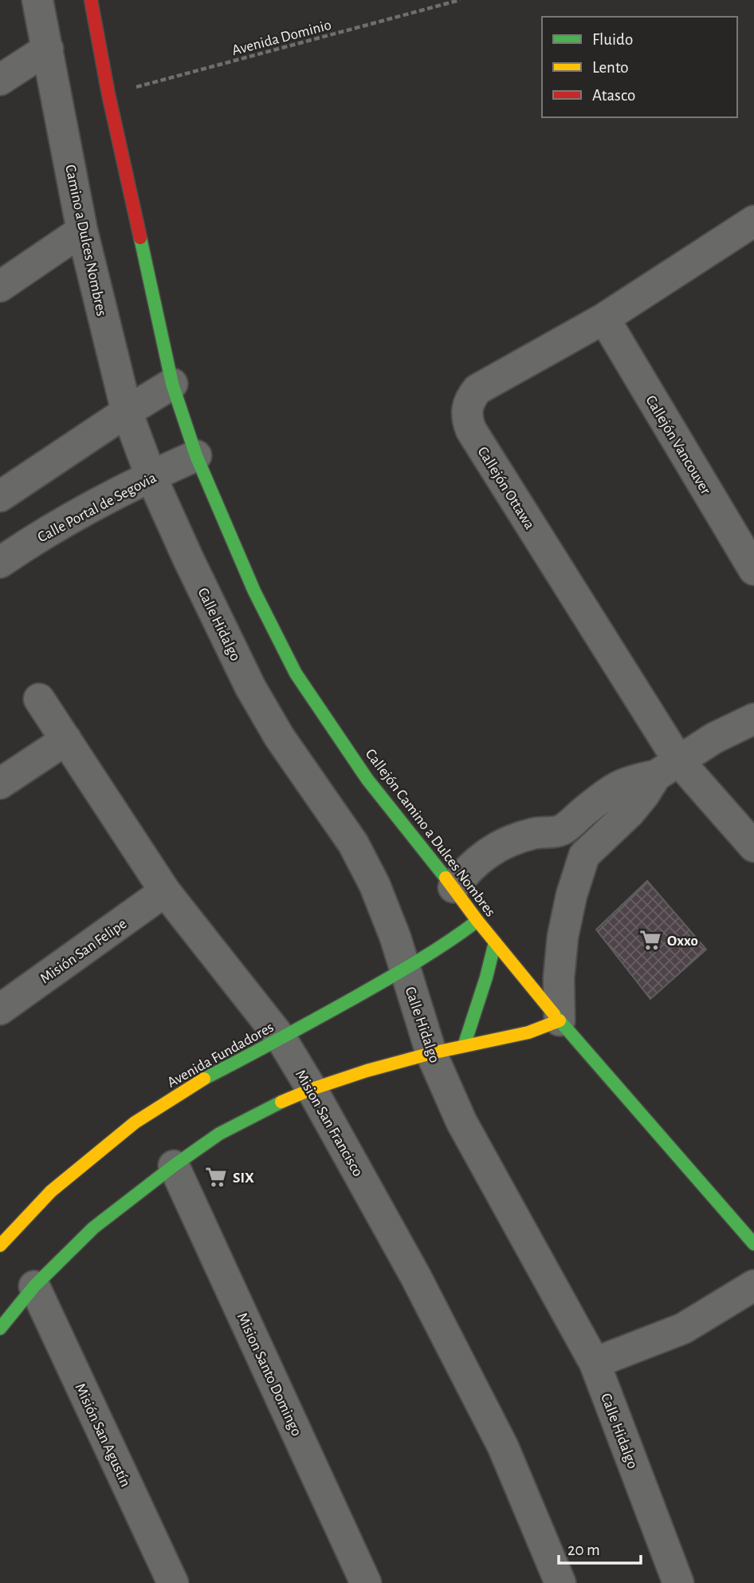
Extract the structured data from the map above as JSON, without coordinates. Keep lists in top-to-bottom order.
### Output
{
  "streets": {
    "main road": ["Callejón Camino a Dulces Nombres", "Avenida Fundadores"],
    "street": [
      "Camino a Dulces Nombres",
      "Callejón Vancouver",
      "Callejón Ottawa",
      "Calle Portal de Segovia",
      "Calle Hidalgo",
      "Misión San Felipe",
      "Mision San Francisco",
      "Mision Santo Domingo",
      "Misión San Agustín"
    ],
    "path": ["Avenida Dominio"]
  },
  "crossings": [
    ["Camino a Dulces Nombres", "Calle Portal de Segovia"],
    ["Camino a Dulces Nombres", "Calle Hidalgo"],
    ["Callejón Vancouver", "Callejón Ottawa"],
    ["Calle Portal de Segovia", "Calle Hidalgo"],
    ["Calle Portal de Segovia", "Callejón Camino a Dulces Nombres"],
    ["Calle Hidalgo", "Avenida Fundadores"],
    ["Callejón Camino a Dulces Nombres", "Avenida Fundadores"],
    ["Misión San Felipe", "Mision San Francisco"],
    ["Avenida Fundadores", "Mision San Francisco"]
  ],
  "places": {
    "supermarket": ["Oxxo", "SIX"]
  },
  "legend": ["Fluido", "Lento", "Atasco"],
  "scale_bar": "20 m"
}
